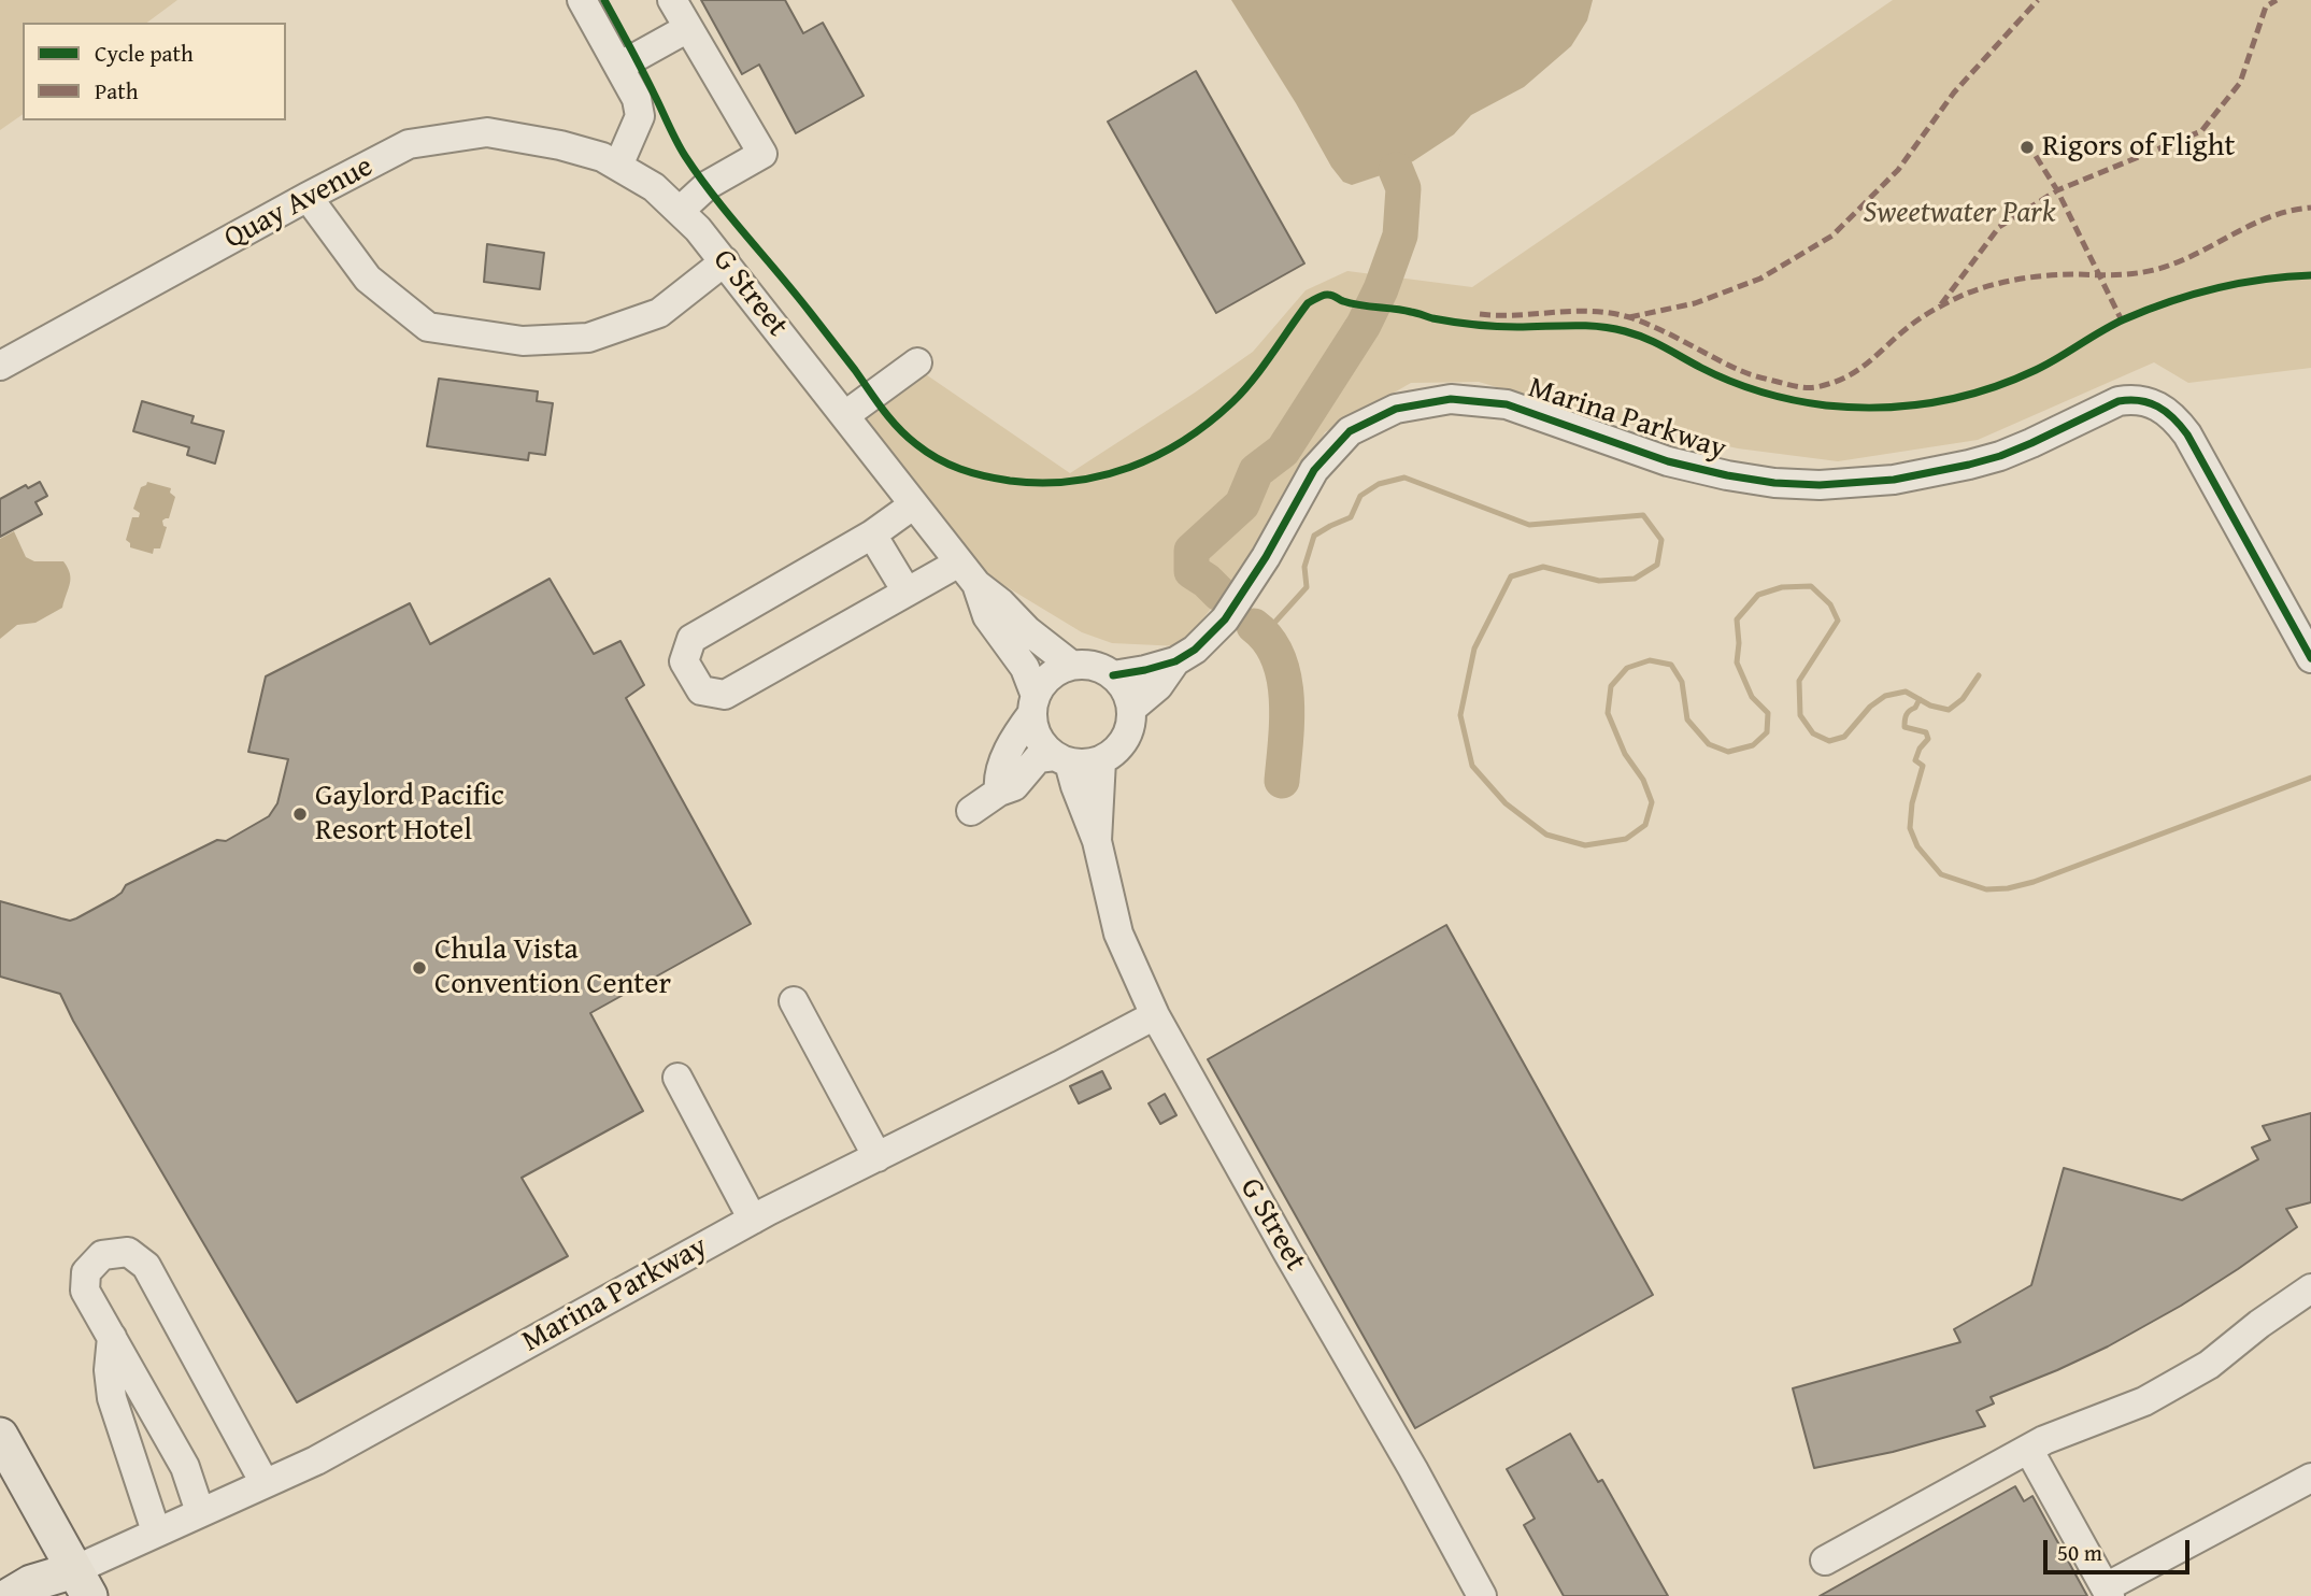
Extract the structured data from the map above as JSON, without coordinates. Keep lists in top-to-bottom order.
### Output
{
  "streets": {
    "main road": ["Marina Parkway"],
    "street": ["Quay Avenue", "G Street"]
  },
  "crossings": [
    ["Quay Avenue", "G Street"],
    ["G Street", "Marina Parkway"]
  ],
  "parks": ["Sweetwater Park"],
  "places": ["Rigors of Flight", "Gaylord Pacific Resort Hotel", "Chula Vista Convention Center"],
  "legend": ["Cycle path", "Path"],
  "scale_bar": "50 m"
}
